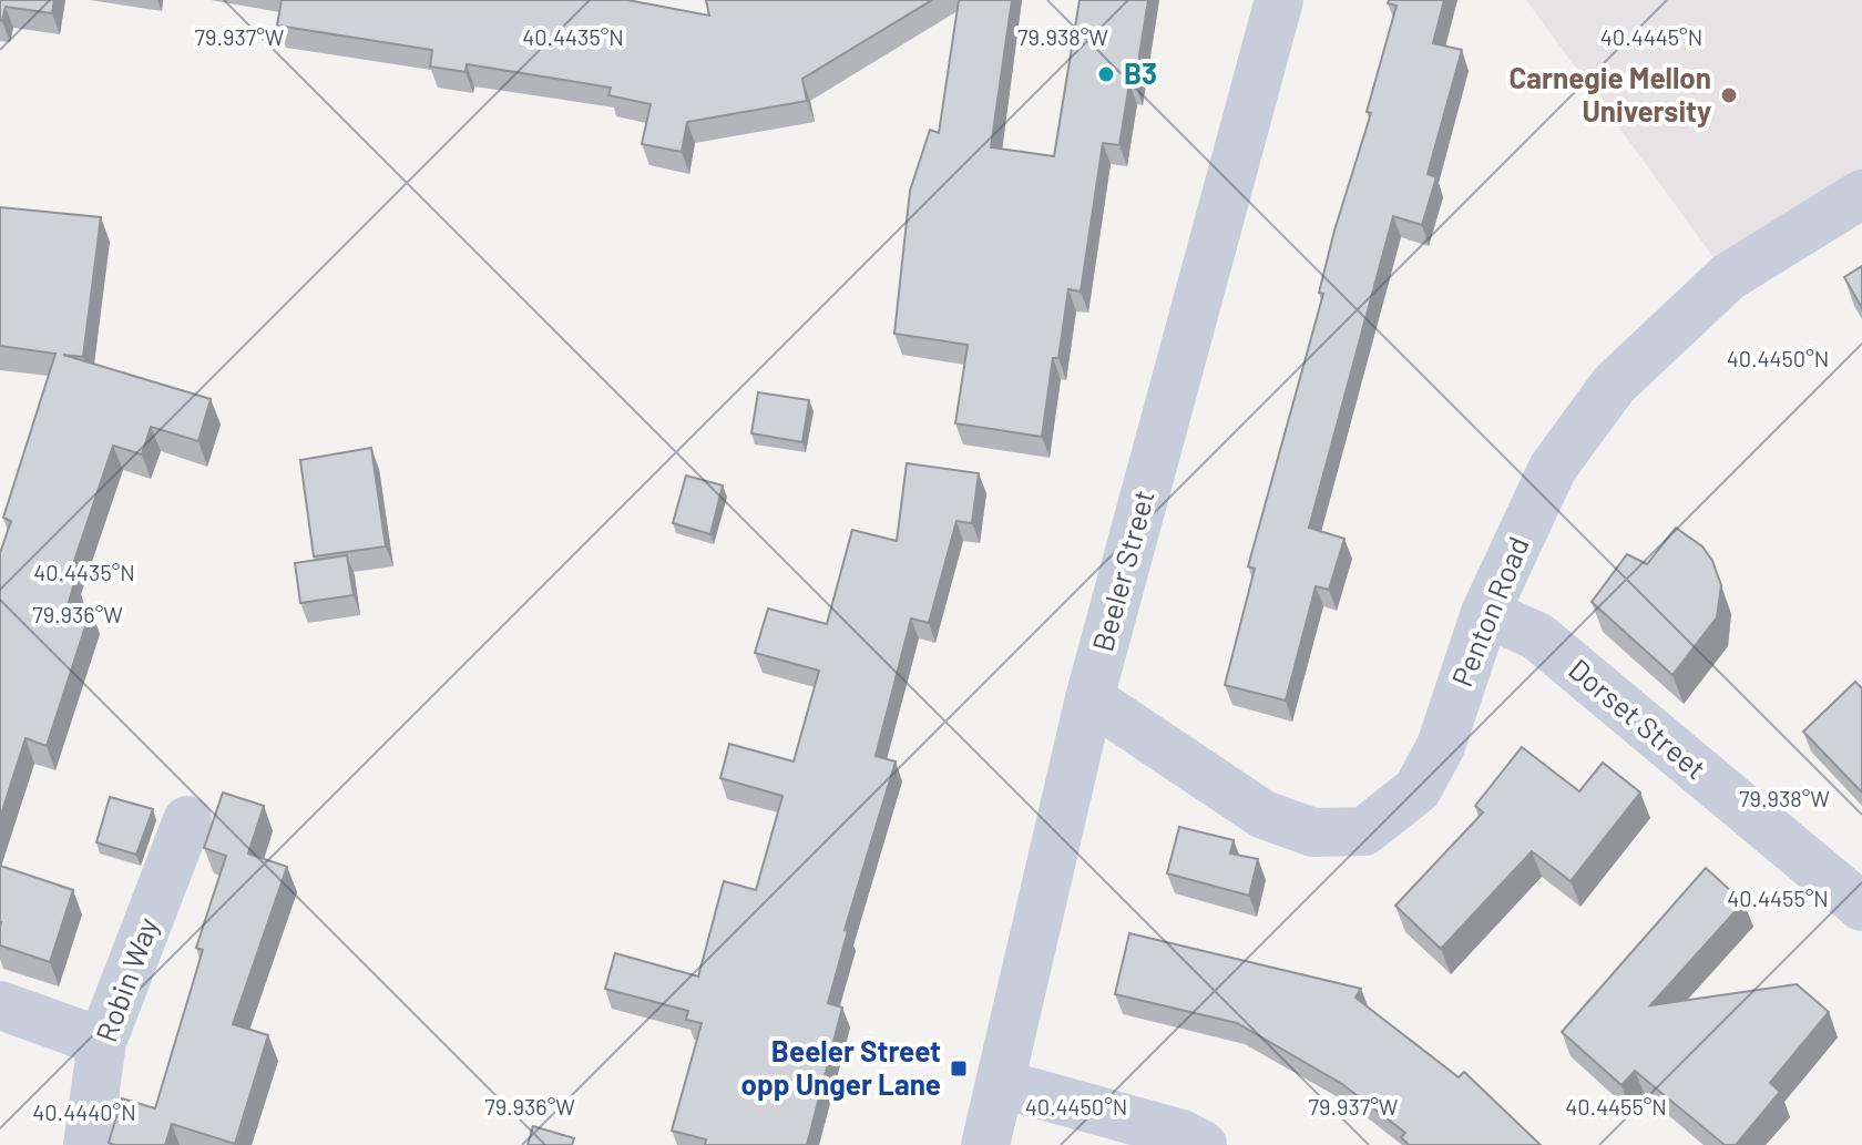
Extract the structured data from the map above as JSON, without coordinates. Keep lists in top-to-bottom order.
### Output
{
  "streets": {
    "street": [
      "Beeler Street",
      "Penton Road",
      "Dorset Street",
      "Robin Way"
    ]
  },
  "crossings": [
    ["Beeler Street", "Penton Road"],
    ["Penton Road", "Dorset Street"]
  ],
  "places": {
    "other": ["B3", "Carnegie Mellon University"],
    "transit": ["Beeler Street opp Unger Lane"]
  },
  "coordinates": [
    "79.937°W",
    "40.4435°N",
    "79.938°W",
    "40.4445°N",
    "40.4450°N",
    "79.936°W",
    "40.4455°N",
    "40.4440°N"
  ]
}
